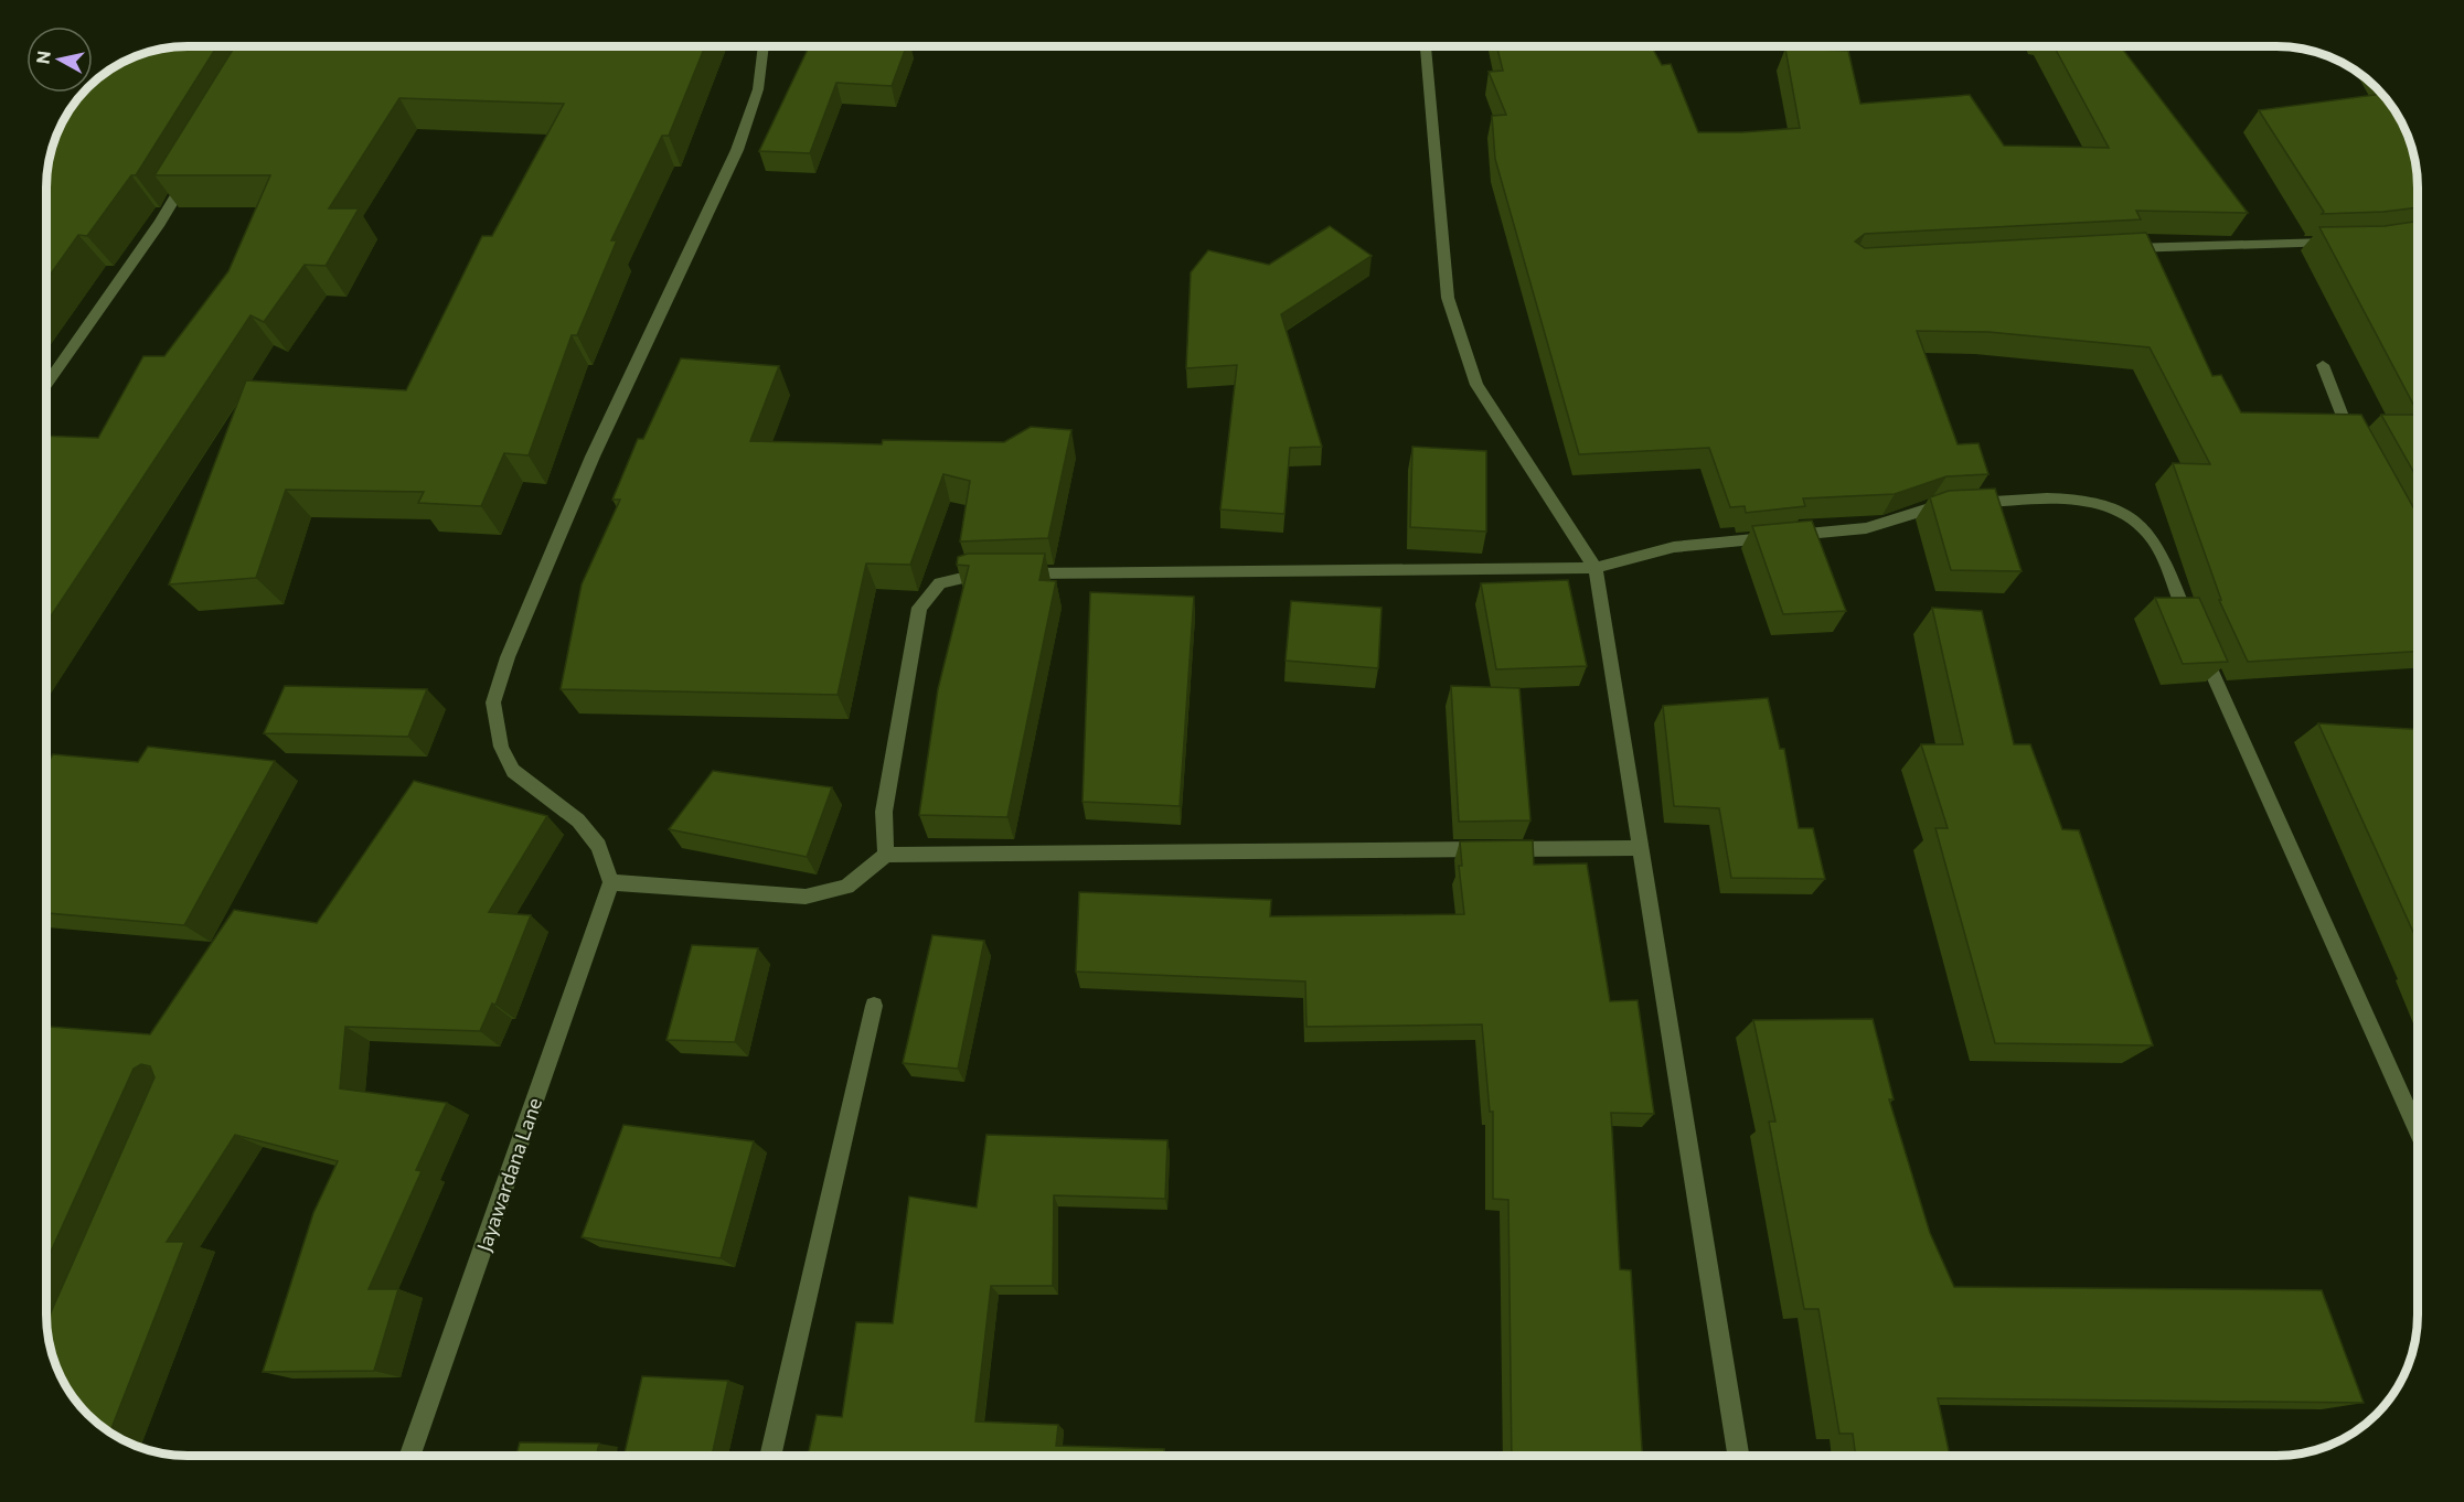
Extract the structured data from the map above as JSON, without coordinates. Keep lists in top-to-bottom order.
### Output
{
  "streets": {
    "street": ["Jayawardana Lane"]
  },
  "north": "left"
}
